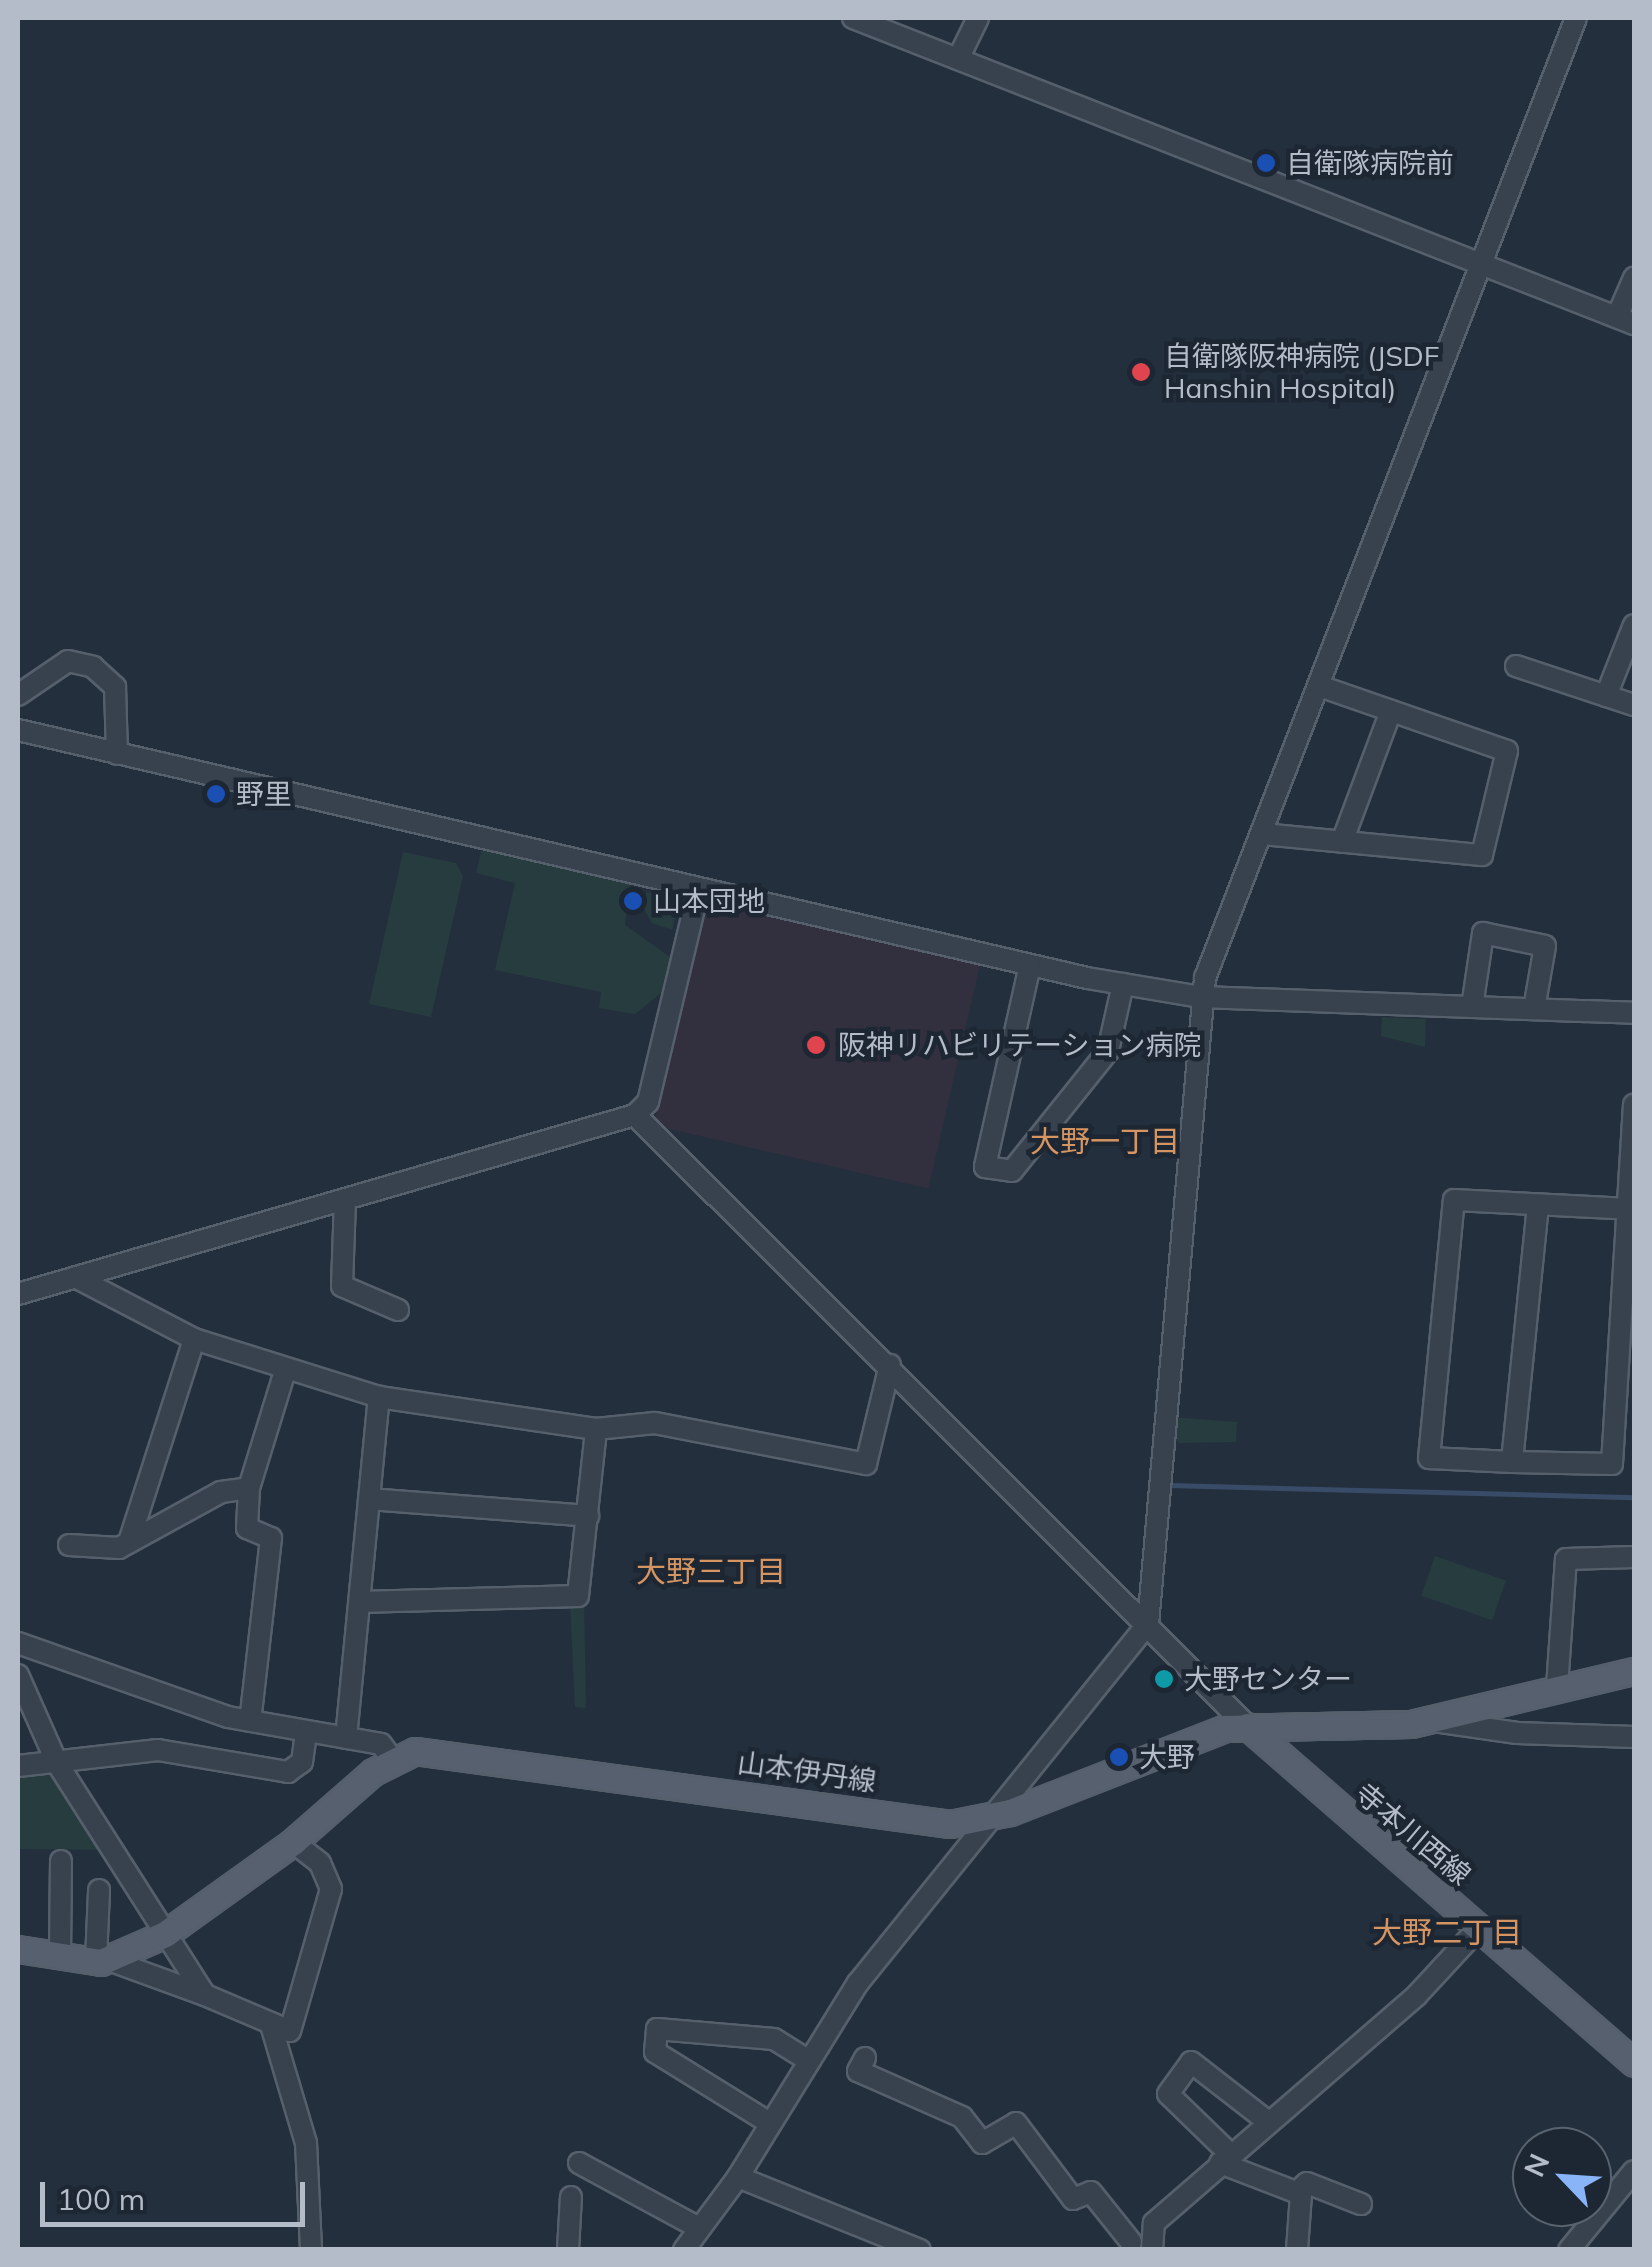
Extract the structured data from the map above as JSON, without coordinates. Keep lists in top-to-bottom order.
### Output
{
  "streets": {
    "main road": ["山本伊丹線", "寺本川西線"]
  },
  "crossings": [
    ["山本伊丹線", "寺本川西線"]
  ],
  "districts": ["大野一丁目", "大野三丁目", "大野二丁目"],
  "places": [
    "自衛隊病院前",
    "自衛隊阪神病院 (JSDF Hanshin Hospital)",
    "野里",
    "山本団地",
    "阪神リハビリテーション病院",
    "大野センター",
    "大野"
  ],
  "scale_bar": "100 m",
  "north": "top left"
}
